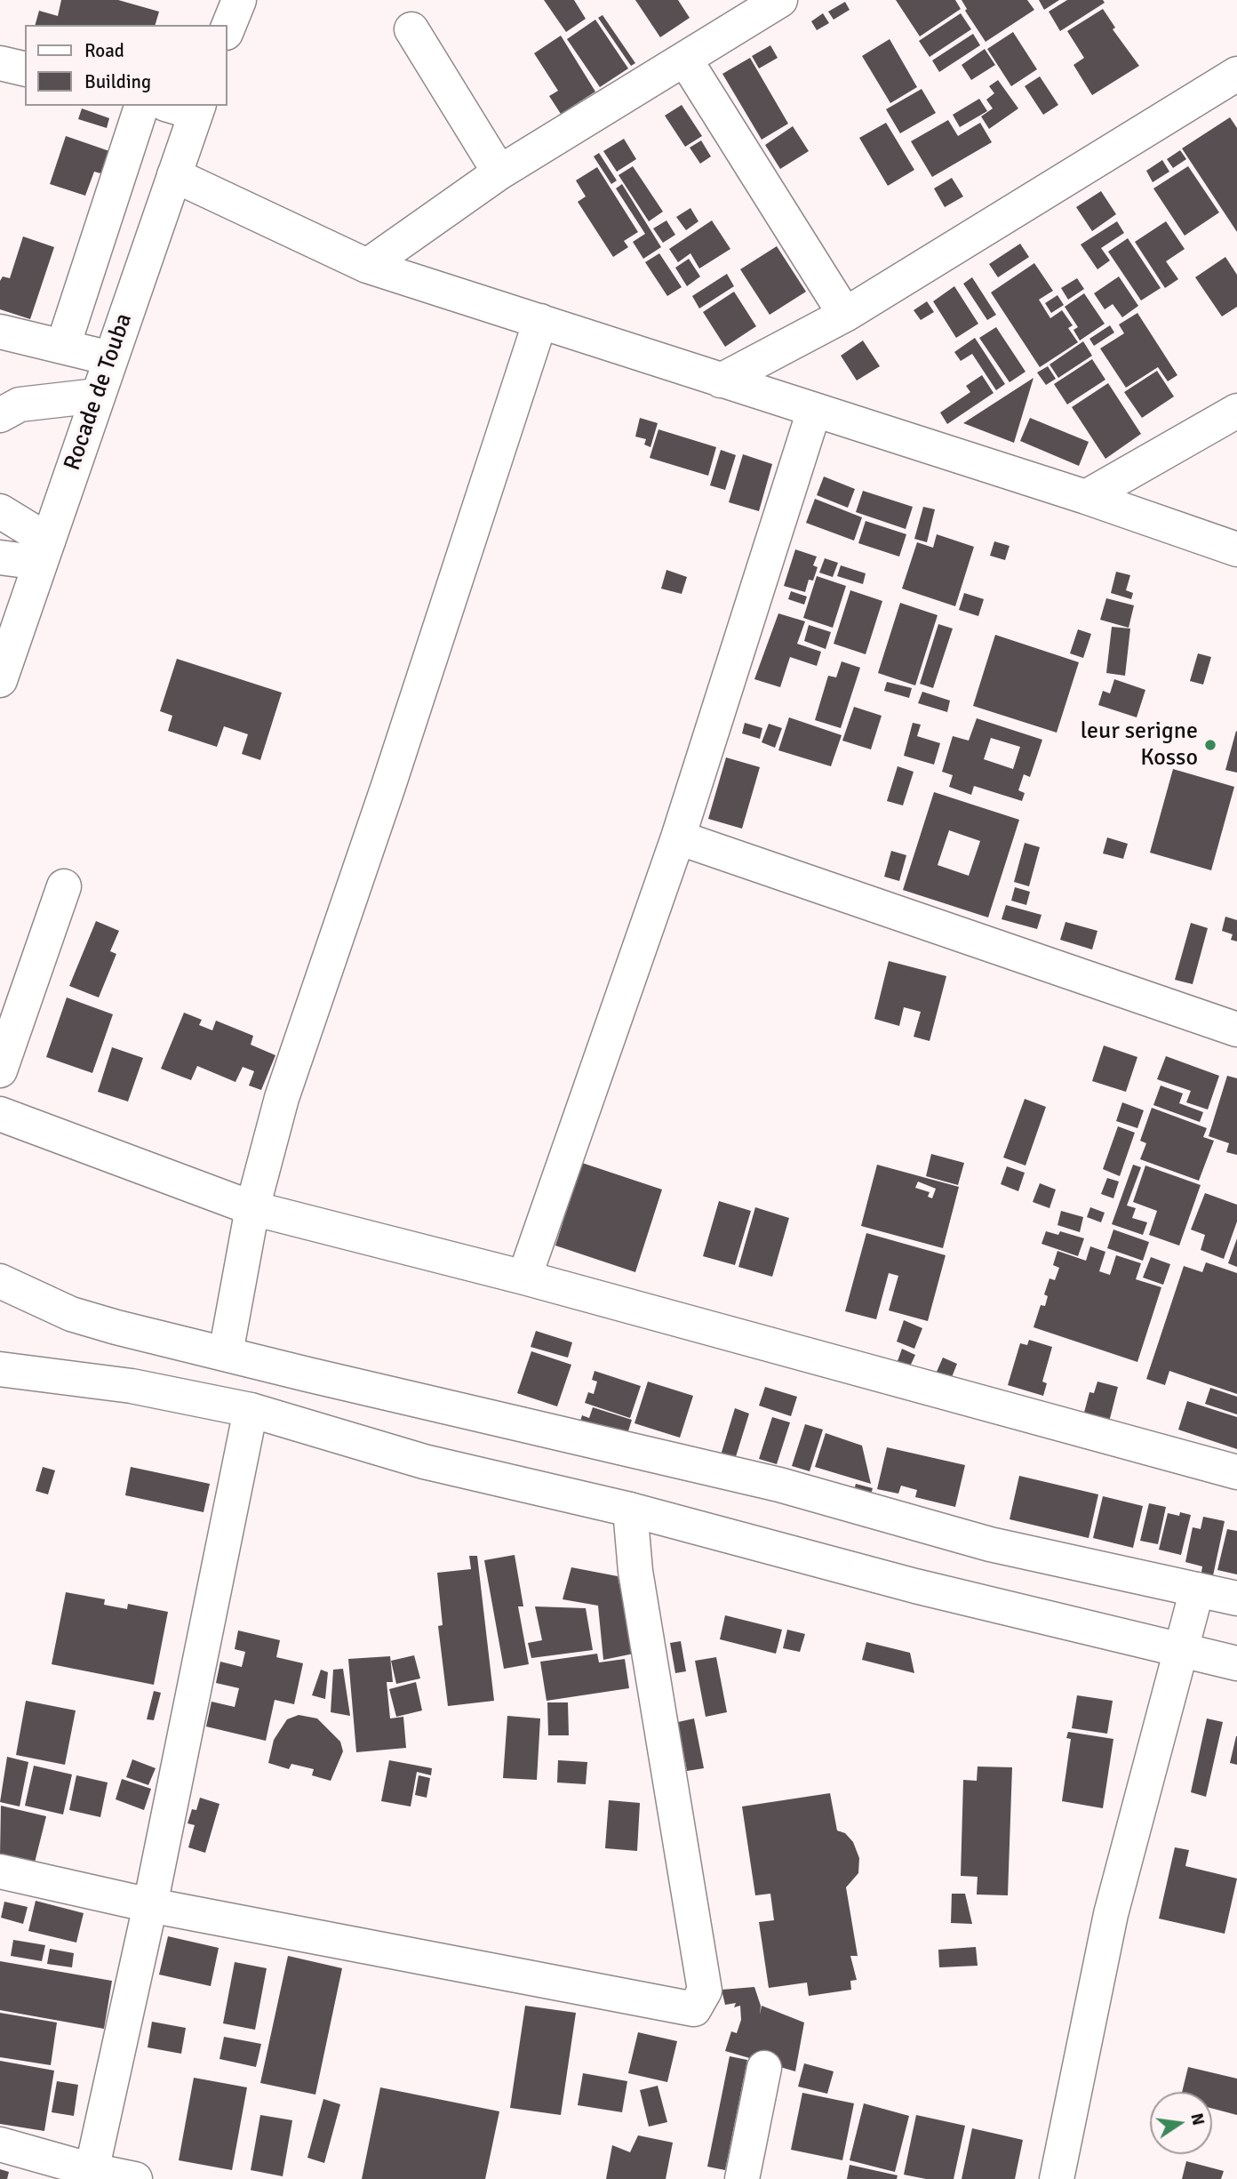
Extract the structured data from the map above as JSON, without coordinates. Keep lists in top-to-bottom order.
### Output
{
  "streets": {
    "street": ["Rocade de Touba"]
  },
  "places": ["leur serigne Kosso"],
  "legend": ["Road", "Building"],
  "north": "right"
}
